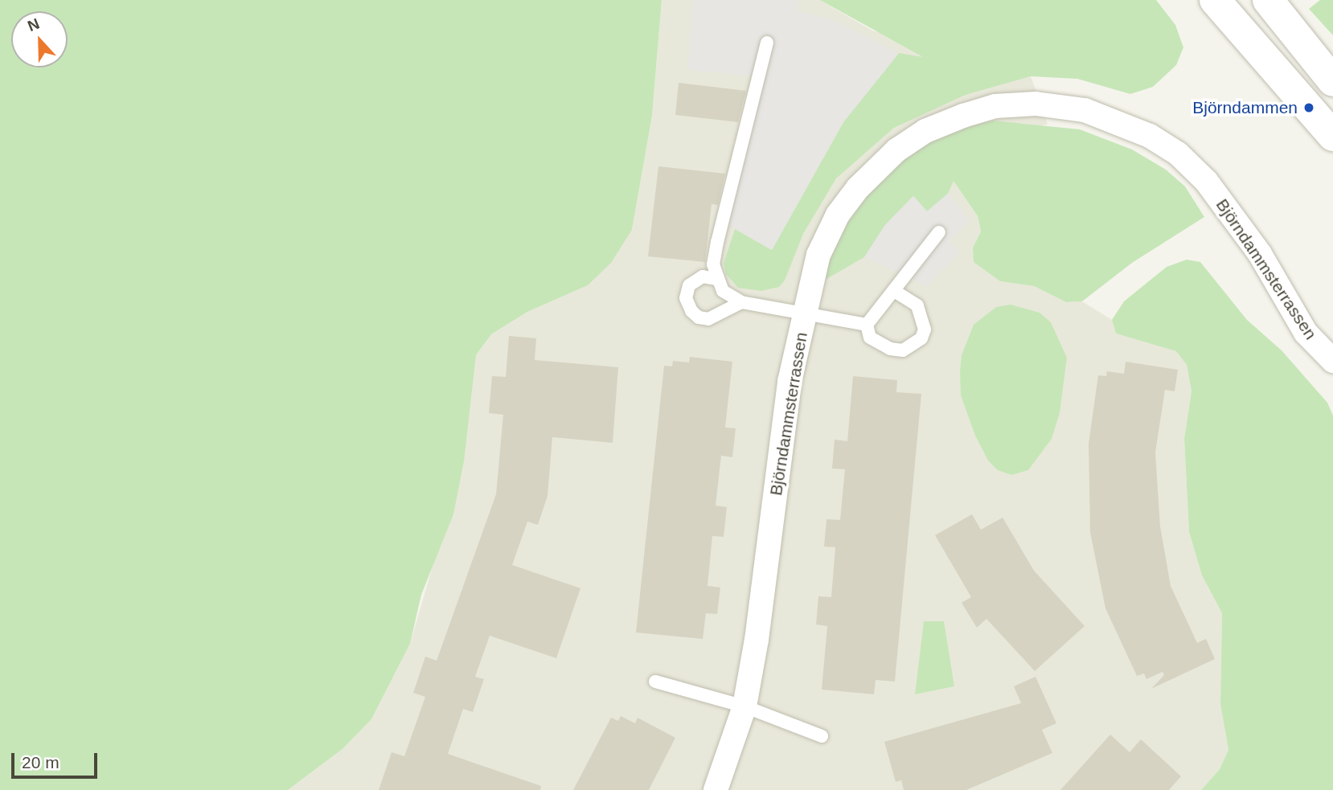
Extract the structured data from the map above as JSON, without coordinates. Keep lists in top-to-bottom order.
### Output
{
  "streets": {
    "street": ["Björndammsterrassen"]
  },
  "places": ["Björndammen"],
  "scale_bar": "20 m",
  "north": "top"
}
